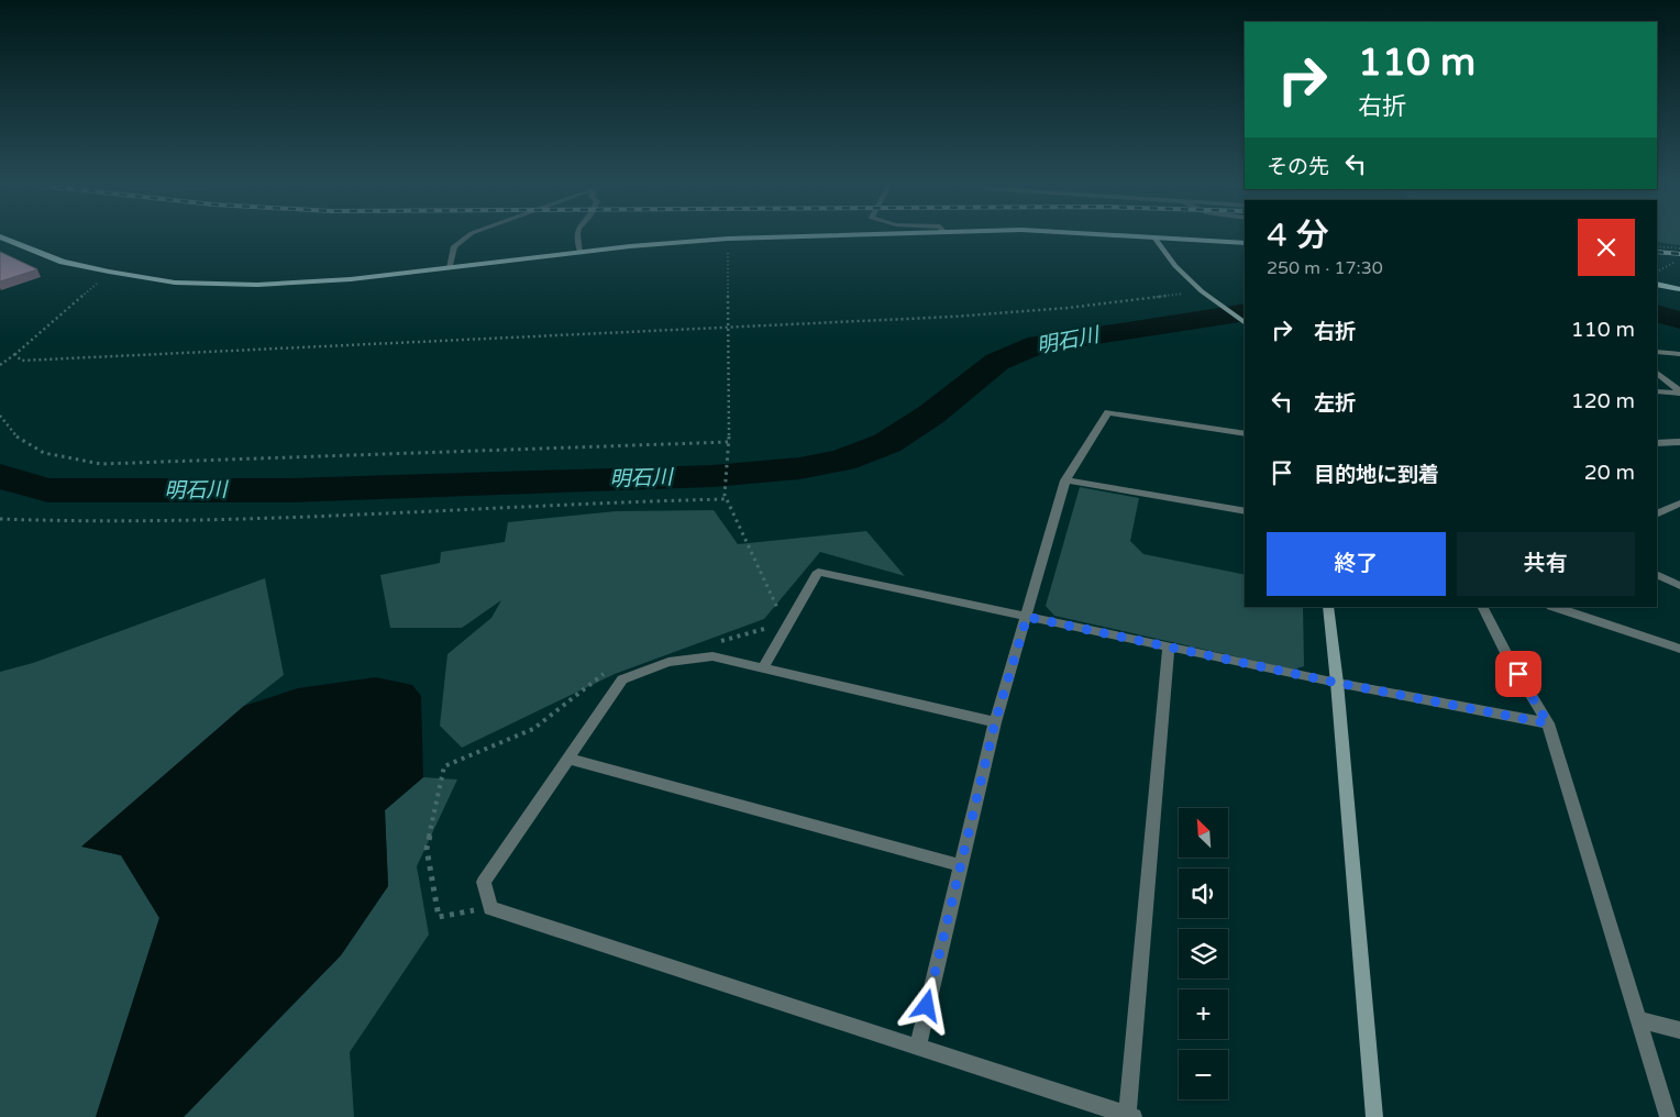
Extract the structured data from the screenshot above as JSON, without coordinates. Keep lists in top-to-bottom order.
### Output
{
  "water": ["明石川"],
  "north": "top left",
  "page": {
    "turn": ["110 m", "右折"],
    "then": "その先",
    "heading": ["4 分", "250 m · 17:30"],
    "list": [
      {
        "name": "右折",
        "value": "110 m"
      },
      {
        "name": "左折",
        "value": "120 m"
      },
      {
        "name": "目的地に到着",
        "value": "20 m"
      }
    ],
    "buttons": ["終了", "共有"],
    "map_buttons": ["+", "−"]
  }
}
